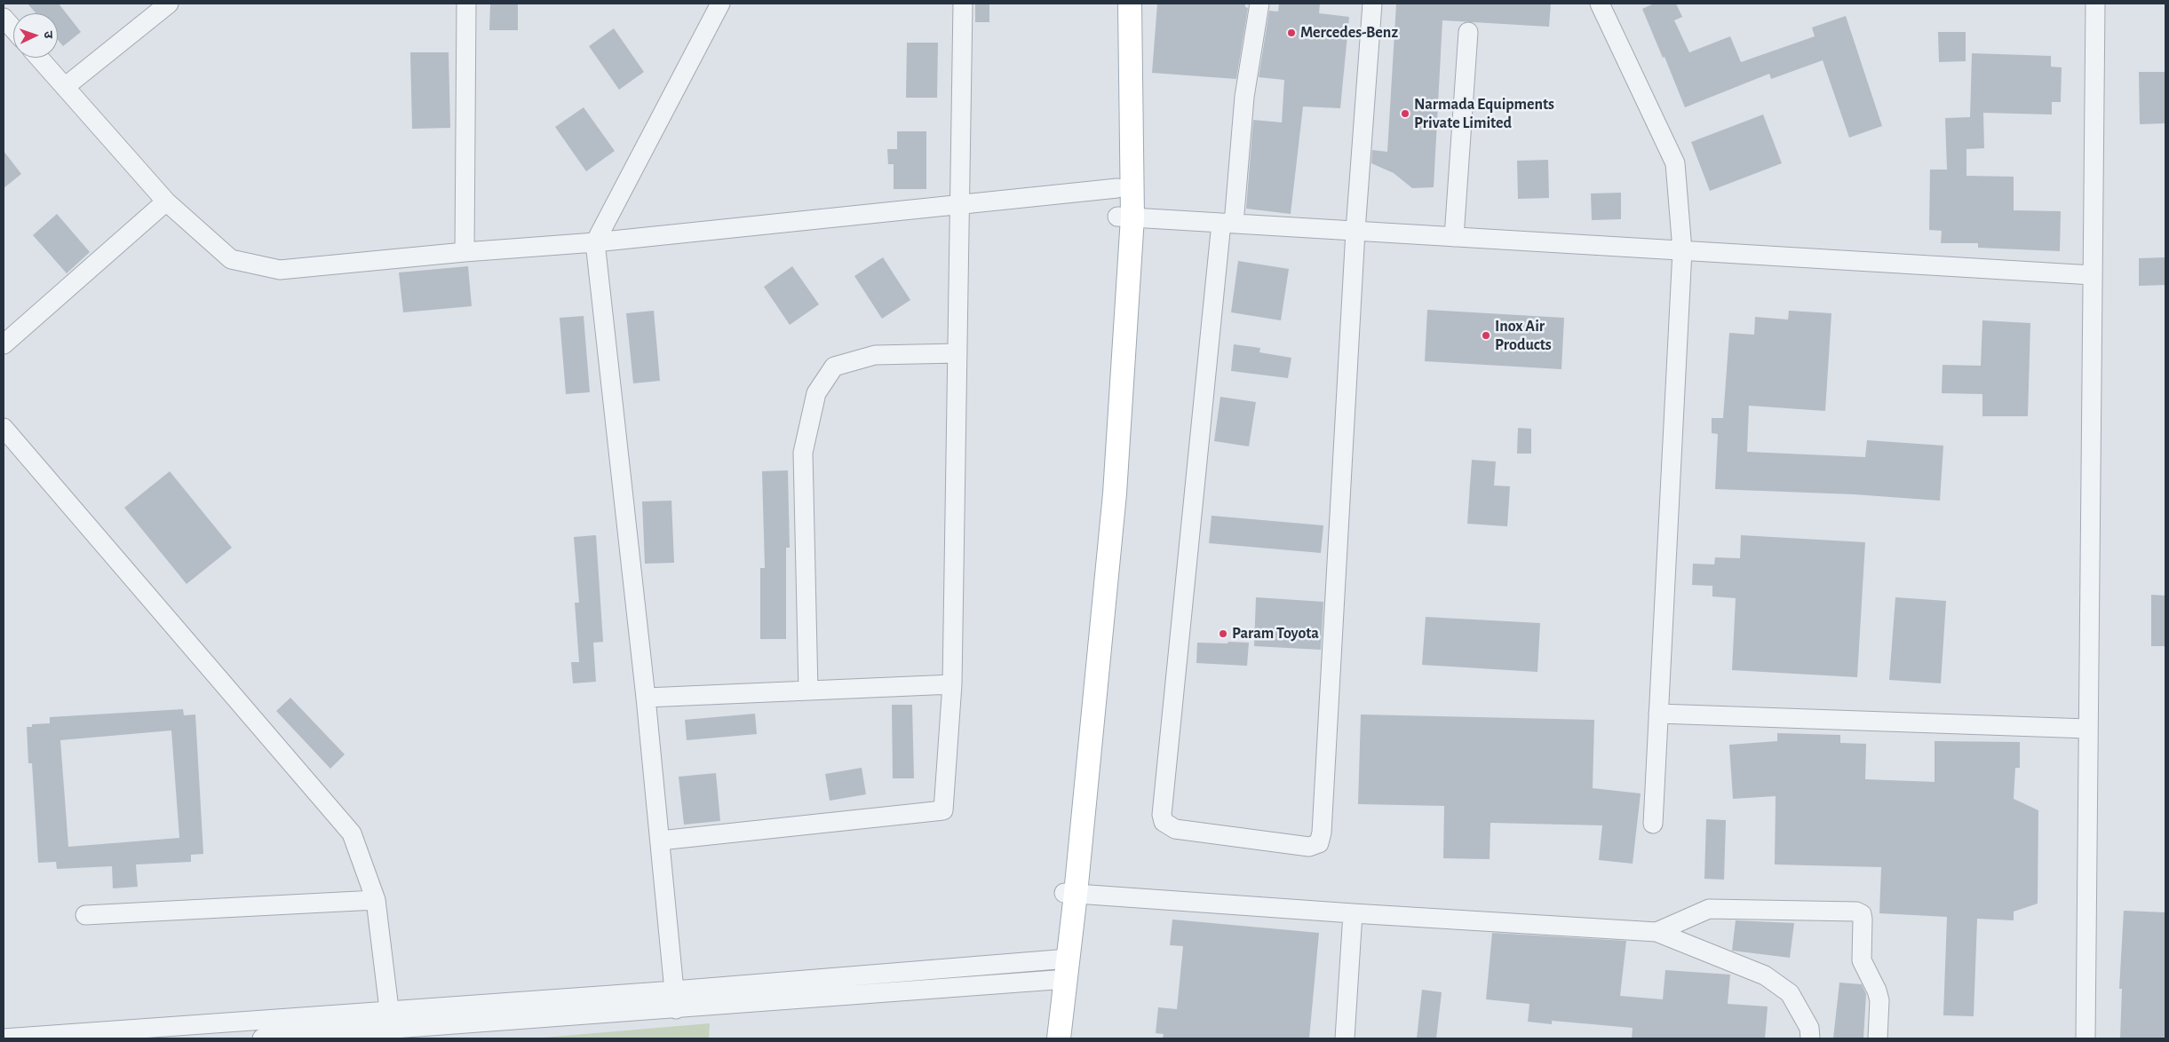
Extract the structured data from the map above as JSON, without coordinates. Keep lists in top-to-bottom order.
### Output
{
  "places": [
    "Mercedes-Benz",
    "Narmada Equipments Private Limited",
    "Inox Air Products",
    "Param Toyota"
  ],
  "north": "right"
}
